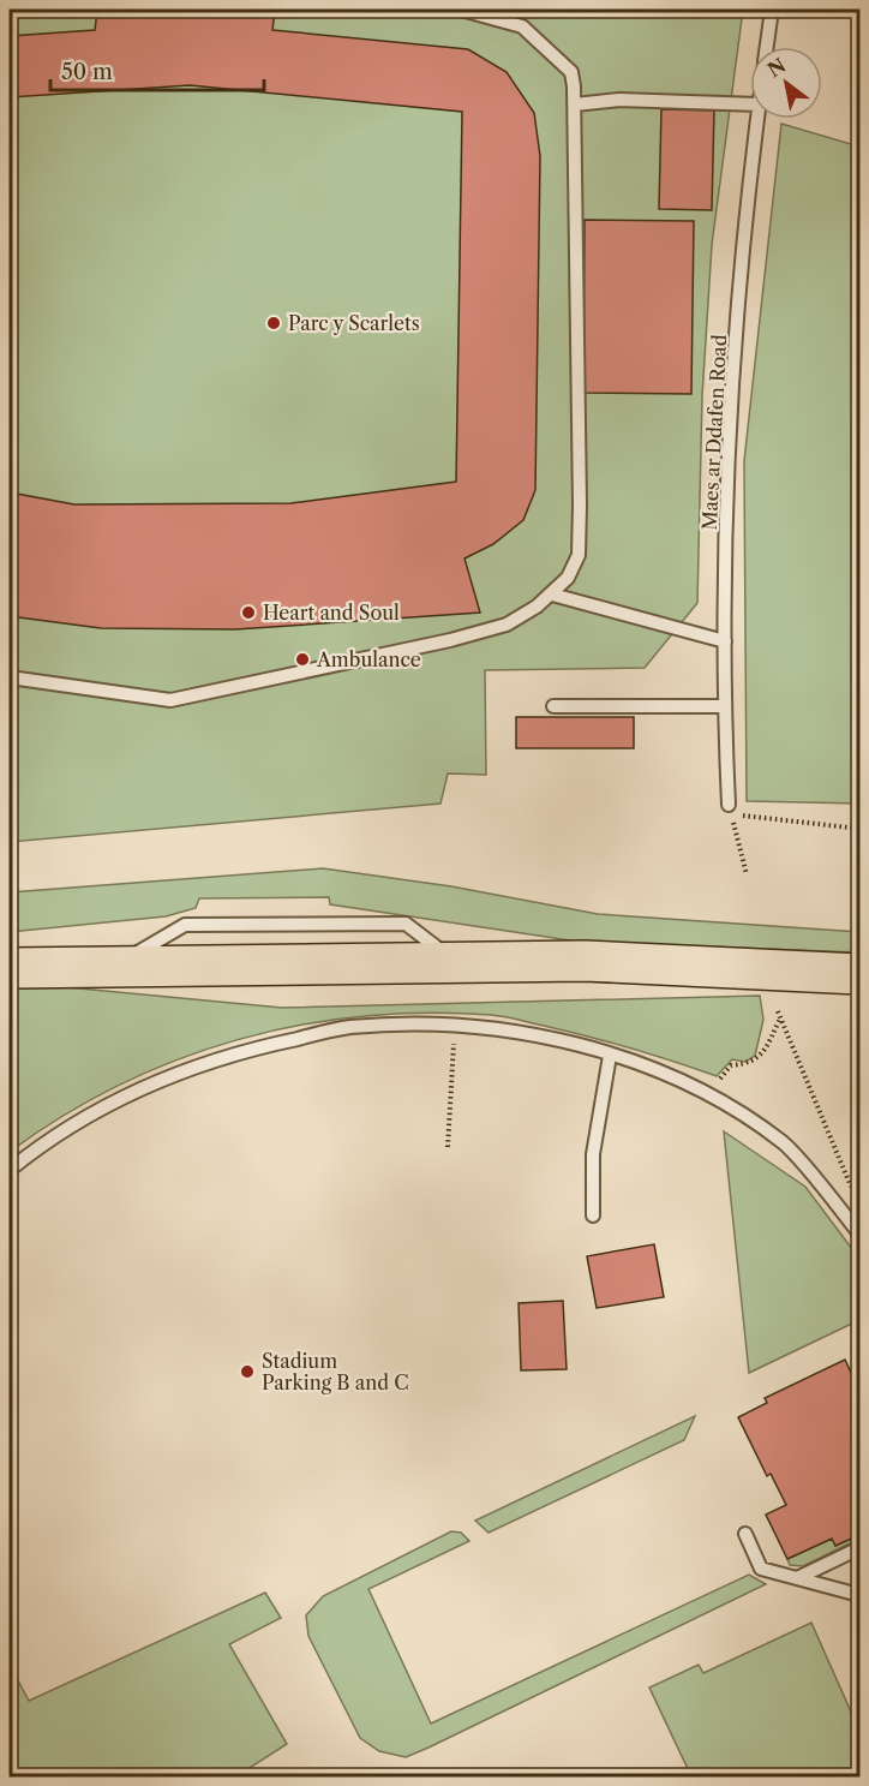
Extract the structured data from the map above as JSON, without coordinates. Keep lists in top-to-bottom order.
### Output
{
  "streets": {
    "lane": ["Maes ar Ddafen Road"]
  },
  "places": [
    "Parc y Scarlets",
    "Heart and Soul",
    "Ambulance",
    "Stadium Parking B and C"
  ],
  "scale_bar": "50 m",
  "north": "top left"
}
